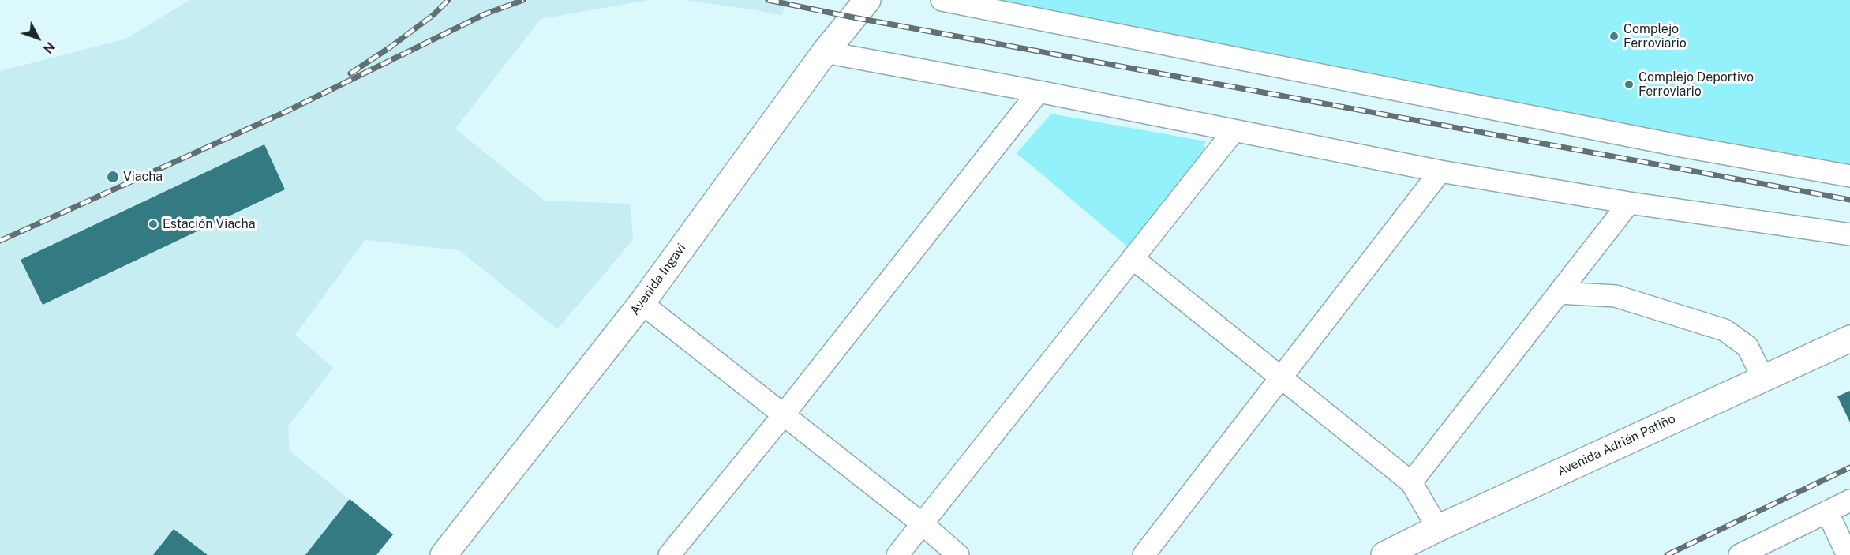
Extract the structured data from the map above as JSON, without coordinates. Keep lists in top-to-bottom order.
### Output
{
  "streets": {
    "street": ["Avenida Ingavi", "Avenida Adrián Patiño"]
  },
  "places": [
    "Complejo Ferroviario",
    "Complejo Deportivo Ferroviario",
    "Viacha",
    "Estación Viacha"
  ],
  "north": "bottom right"
}
